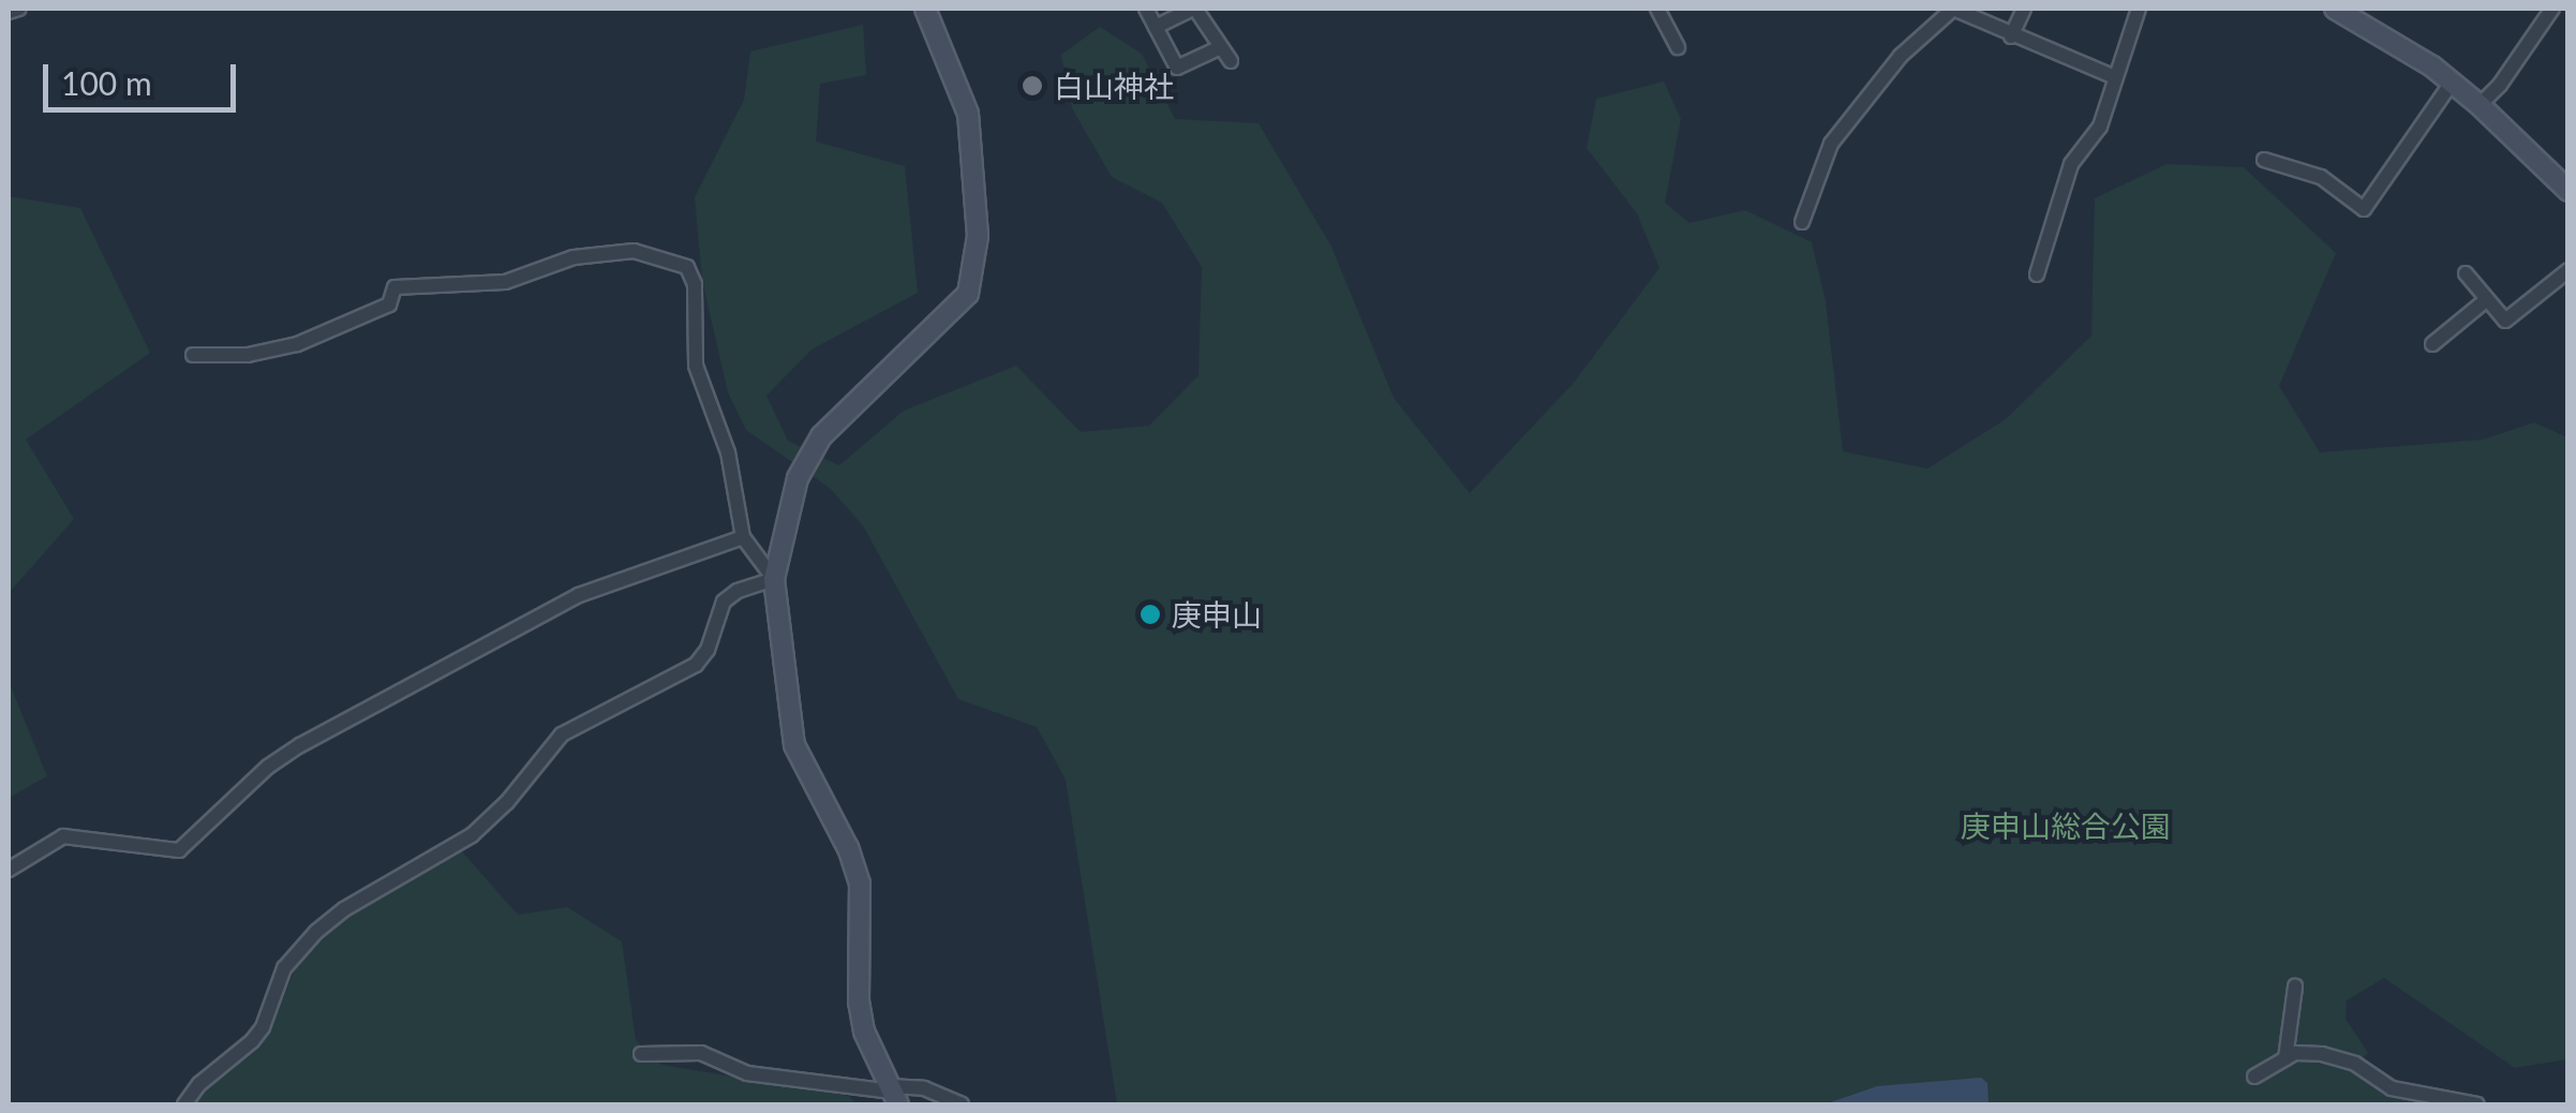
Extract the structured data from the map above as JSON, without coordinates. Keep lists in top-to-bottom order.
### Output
{
  "parks": ["庚申山総合公園"],
  "places": ["白山神社", "庚申山"],
  "scale_bar": "100 m"
}
